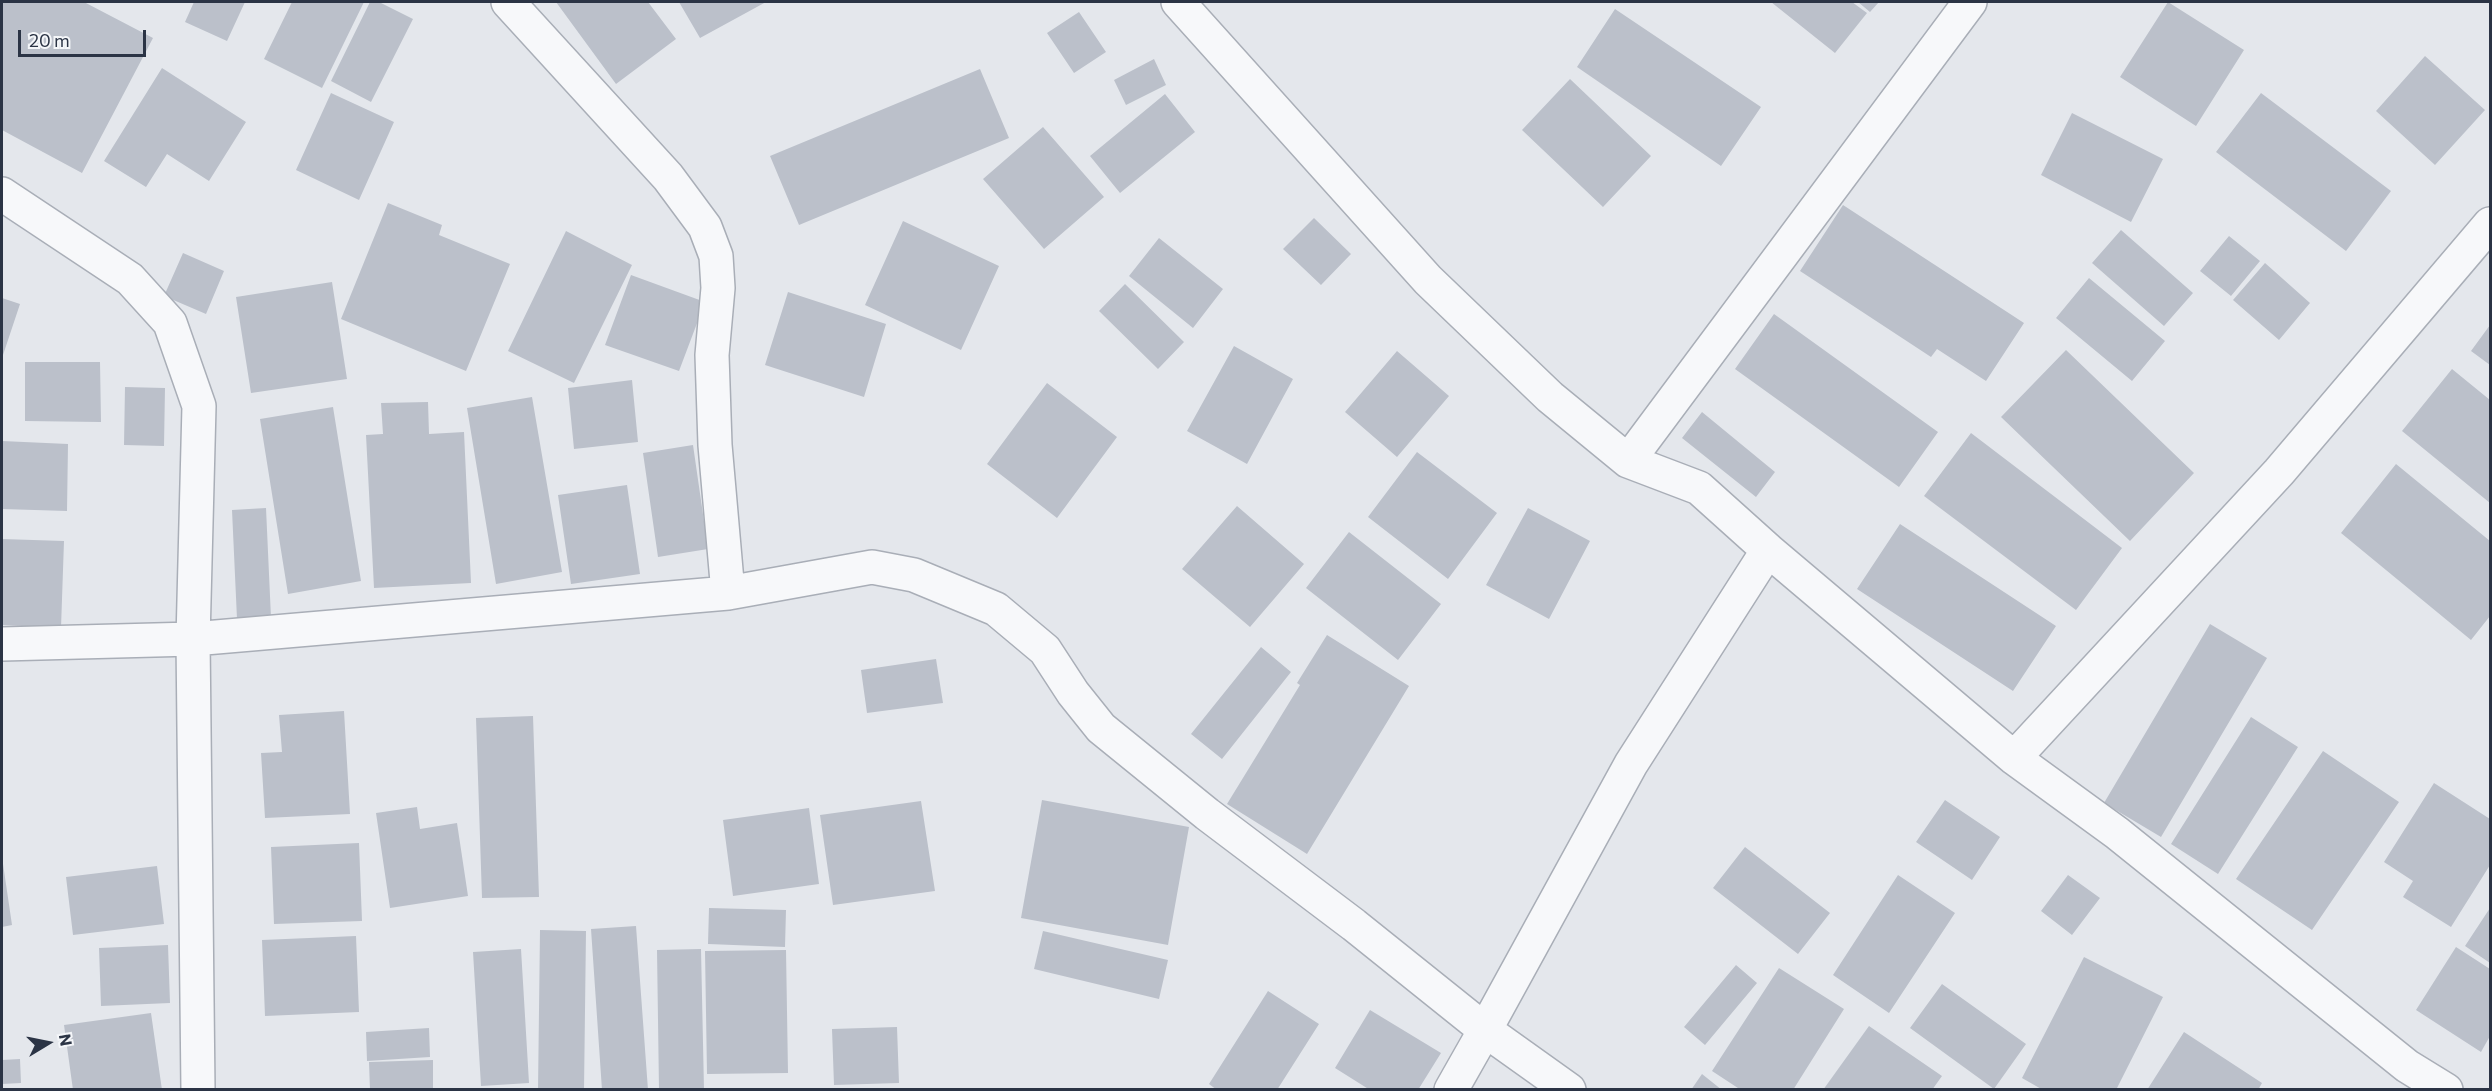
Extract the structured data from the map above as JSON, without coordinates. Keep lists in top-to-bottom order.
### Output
{
  "scale_bar": "20 m",
  "north": "right"
}
